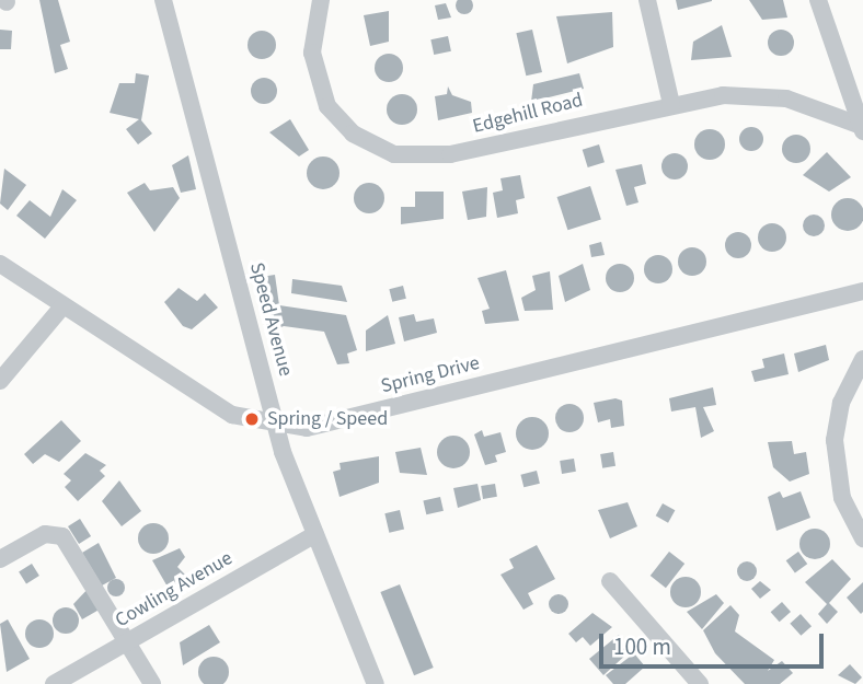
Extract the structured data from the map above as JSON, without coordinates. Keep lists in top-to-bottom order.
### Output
{
  "streets": {
    "street": [
      "Edgehill Road",
      "Speed Avenue",
      "Spring Drive",
      "Cowling Avenue"
    ]
  },
  "crossings": [
    ["Speed Avenue", "Spring Drive"],
    ["Speed Avenue", "Cowling Avenue"]
  ],
  "places": ["Spring / Speed"],
  "scale_bar": "100 m"
}
